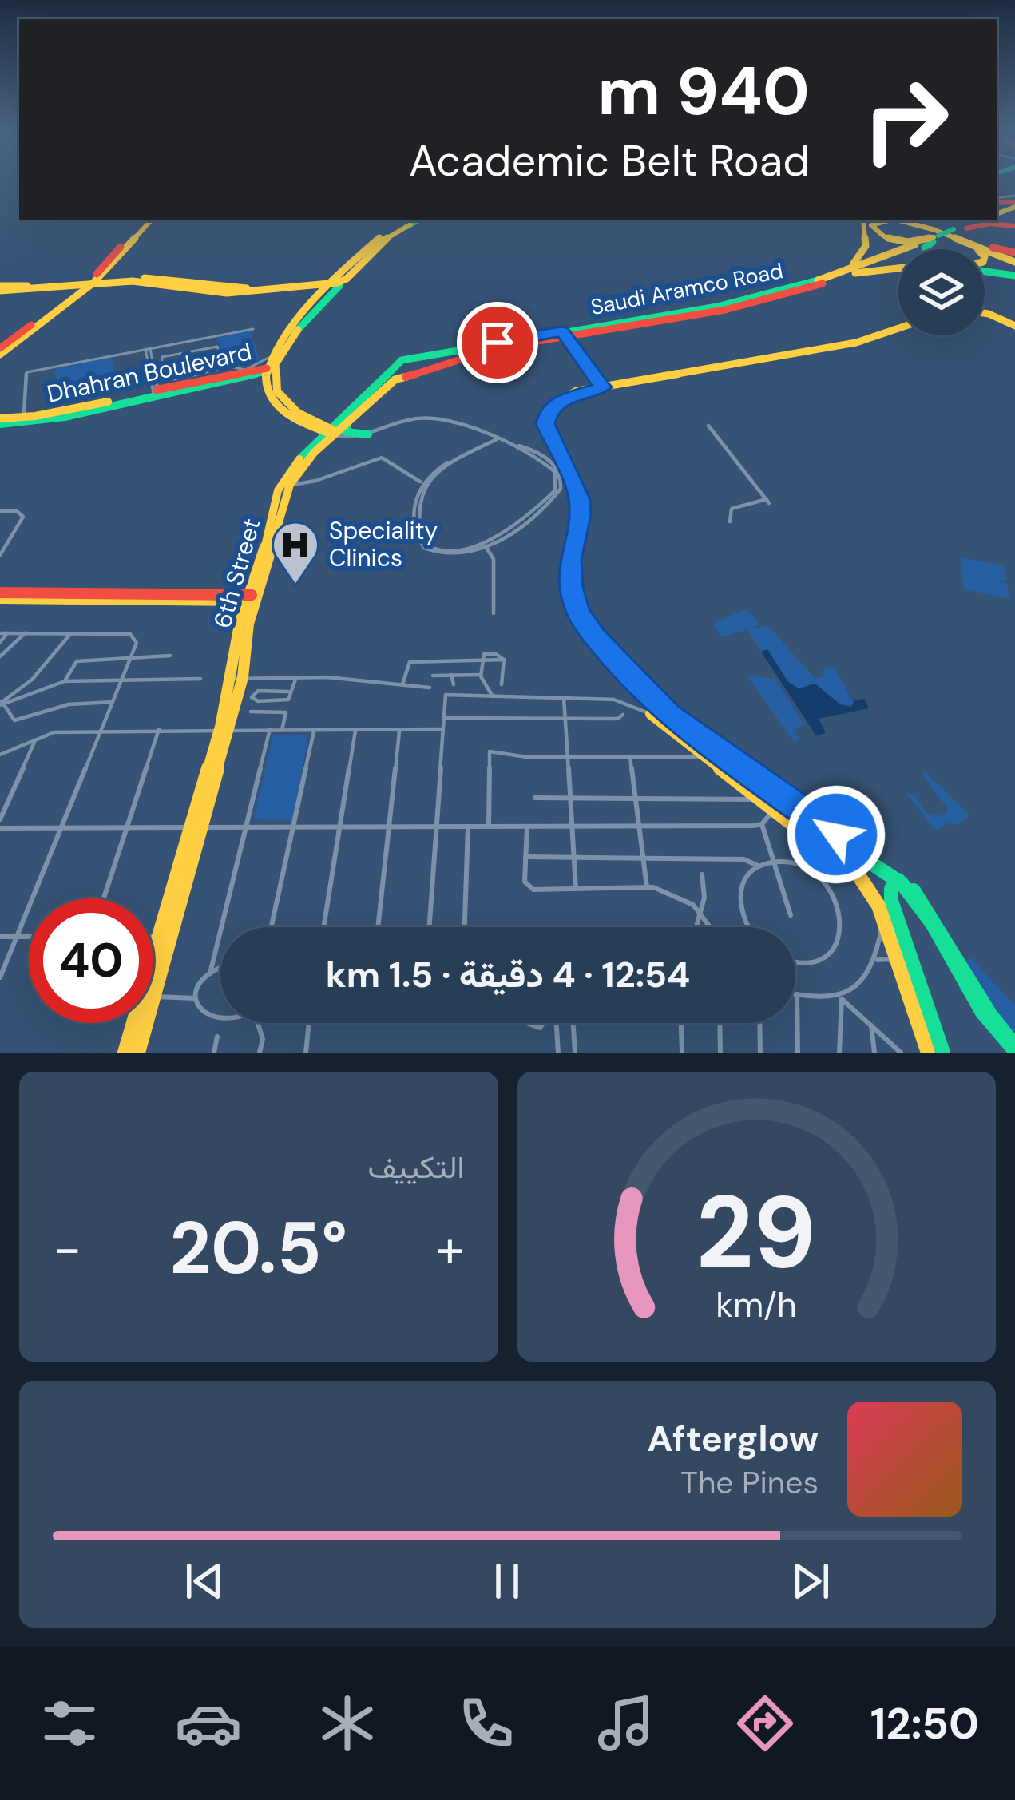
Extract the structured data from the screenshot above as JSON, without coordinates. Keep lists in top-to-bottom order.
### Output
{
  "streets": {
    "main road": ["Saudi Aramco Road", "Dhahran Boulevard", "6th Street"]
  },
  "crossings": [
    ["Saudi Aramco Road", "6th Street"],
    ["Dhahran Boulevard", "6th Street"]
  ],
  "places": {
    "hospital": ["Speciality Clinics"]
  },
  "page": {
    "turn": ["940 m", "Academic Belt Road"],
    "limit": "40",
    "trip": "12:54 · 4 دقيقة · 1.5 km",
    "tile": "التكييف",
    "heat": ["−", "20.5°", "+"],
    "song": ["Afterglow", "The Pines"],
    "tabs": "12:50",
    "gauge": ["29", "km/h"]
  }
}
